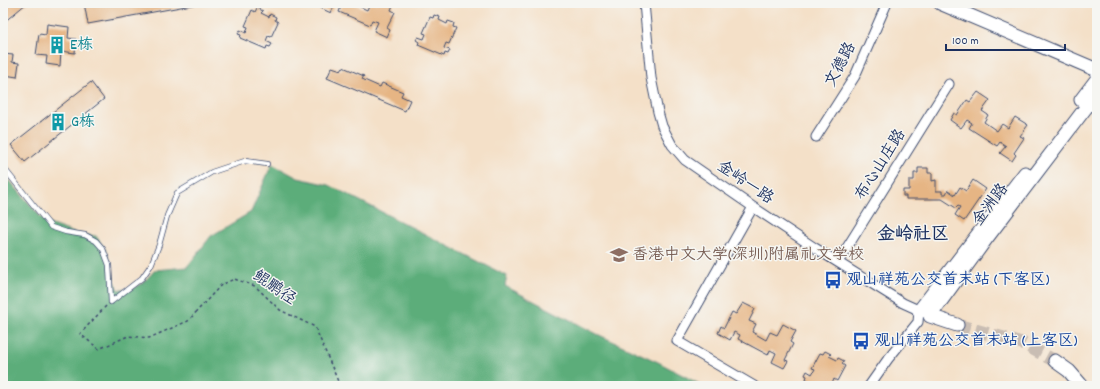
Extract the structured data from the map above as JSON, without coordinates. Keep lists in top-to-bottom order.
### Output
{
  "streets": {
    "street": [
      "文德路",
      "布心山庄路",
      "金岭一路",
      "金洲路"
    ],
    "path": ["鲲鹏径"]
  },
  "crossings": [
    ["布心山庄路", "金岭一路"],
    ["金岭一路", "金洲路"]
  ],
  "districts": ["金岭社区"],
  "places": {
    "building": ["E栋", "G栋"],
    "school or university": ["香港中文大学(深圳)附属礼文学校"],
    "bus stop": ["观山祥苑公交首末站 (下客区)", "观山祥苑公交首末站 (上客区)"]
  },
  "scale_bar": "100 m"
}
